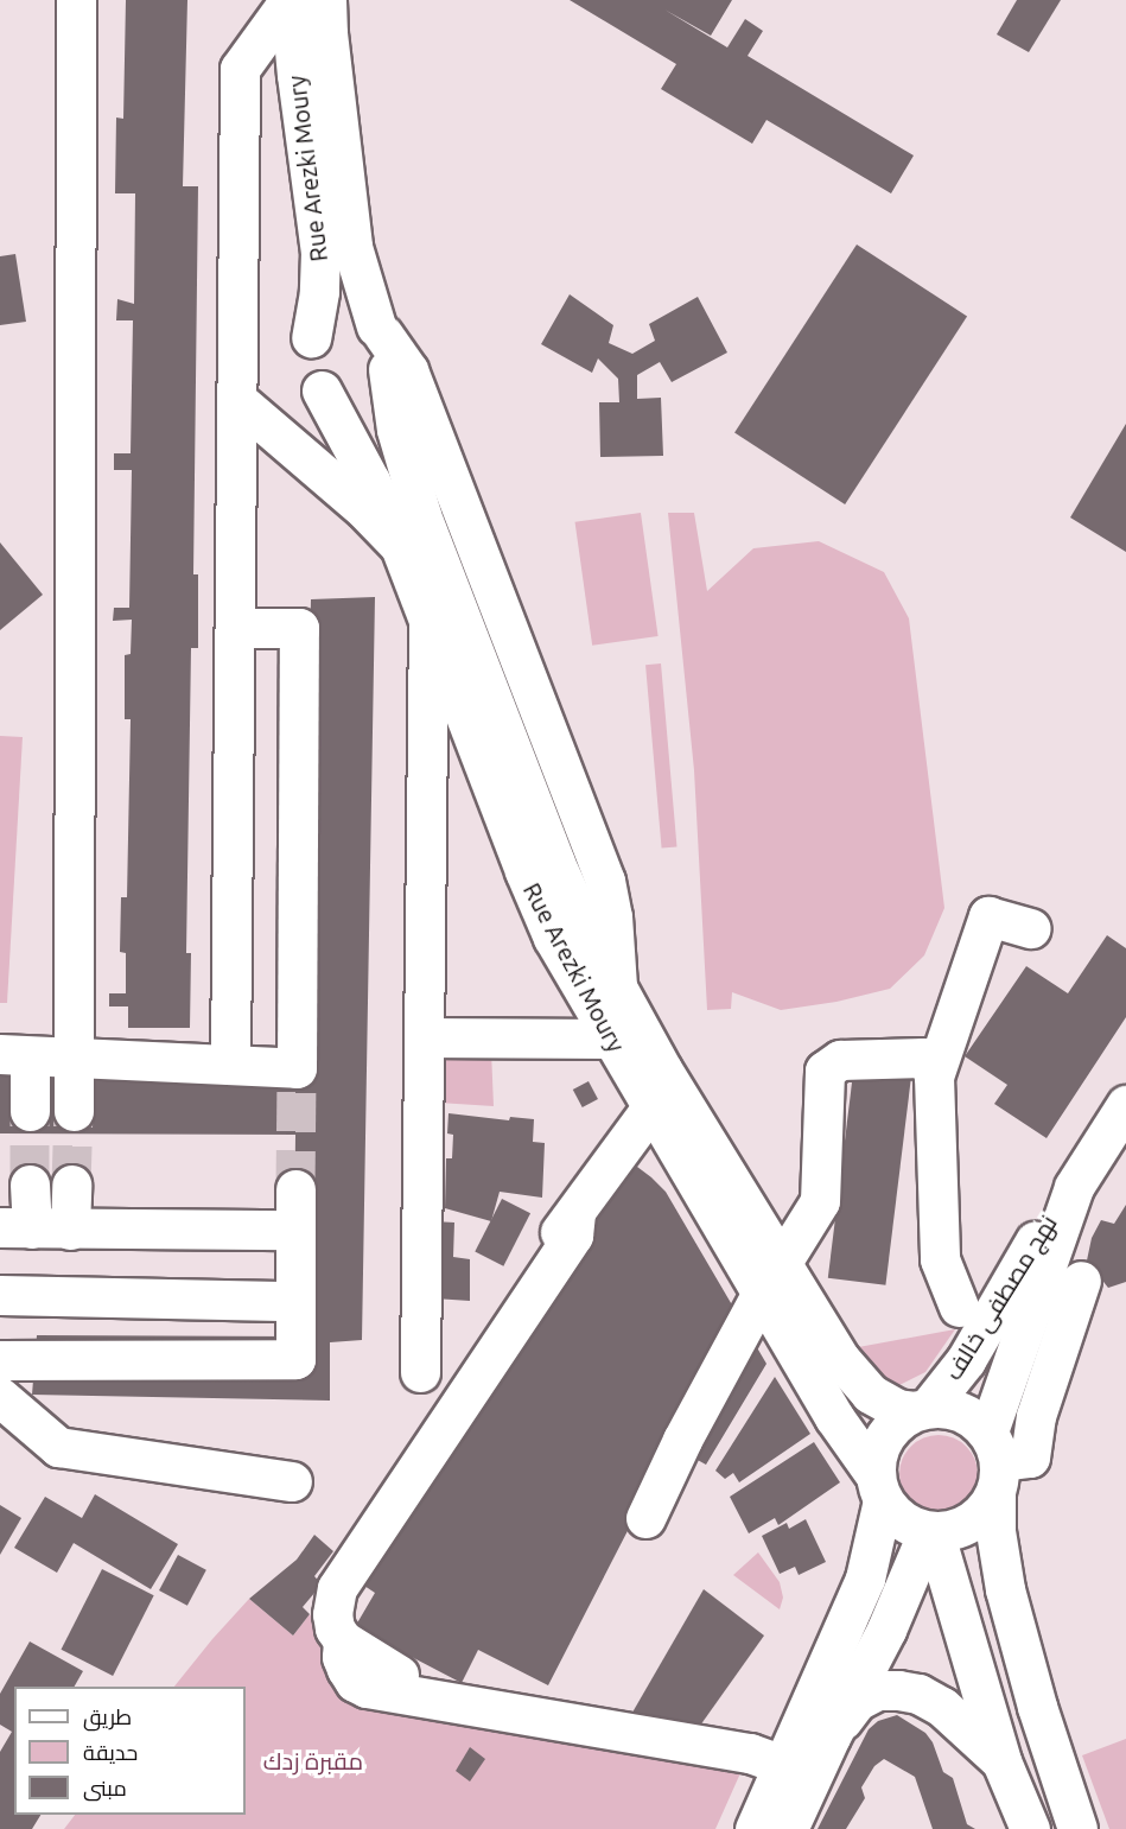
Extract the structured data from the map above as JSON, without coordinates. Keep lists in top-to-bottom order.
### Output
{
  "streets": {
    "main road": ["Rue Arezki Moury", "نهج مصطفى خالف"]
  },
  "crossings": [
    ["Rue Arezki Moury", "نهج مصطفى خالف"]
  ],
  "parks": ["مقبرة زدك"],
  "legend": ["طريق", "حديقة", "مبنى"]
}
